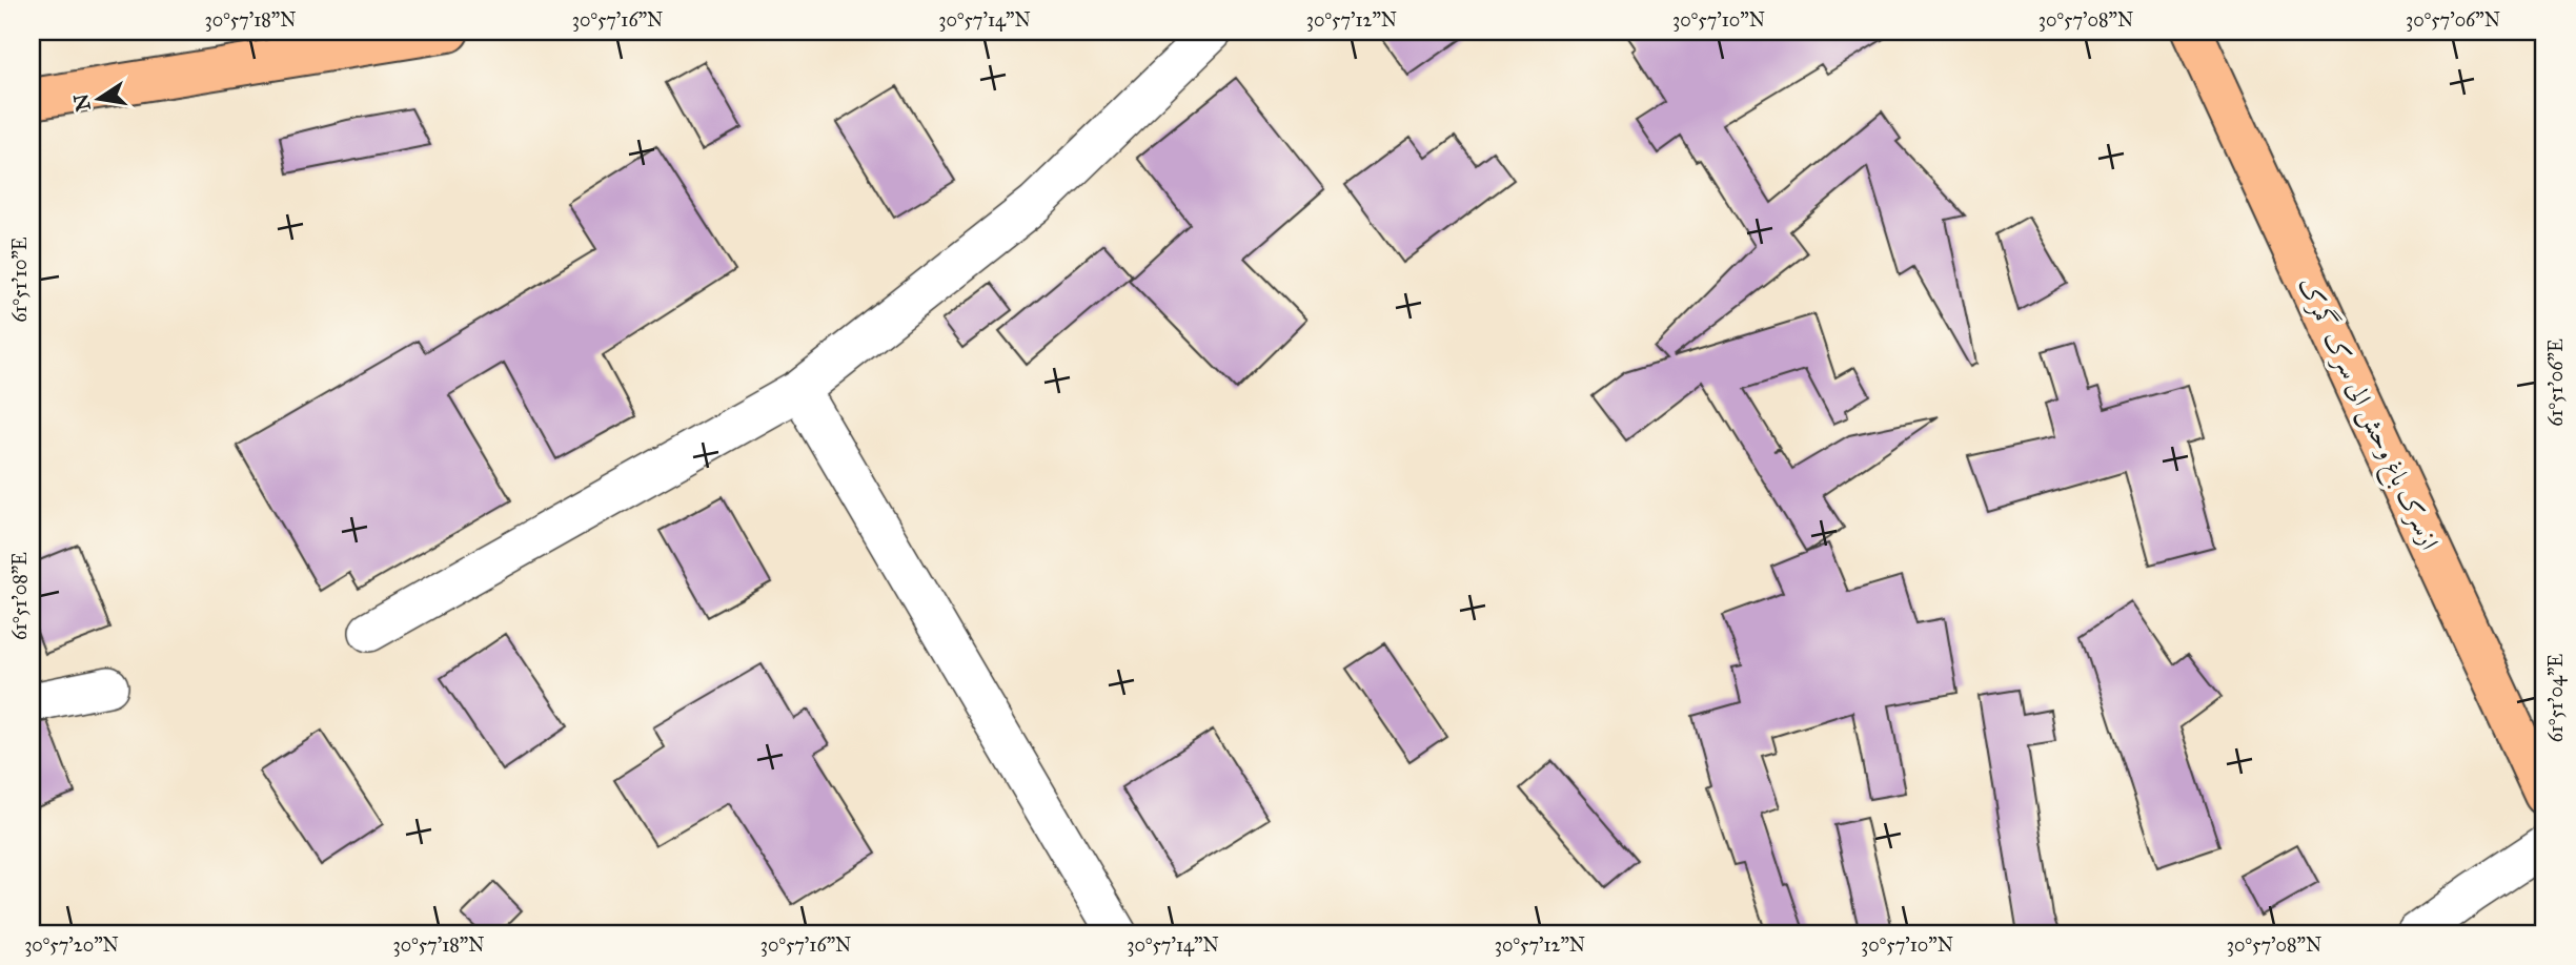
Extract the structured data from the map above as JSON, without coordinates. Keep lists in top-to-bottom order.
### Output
{
  "streets": {
    "main road": ["ازسرک باغ وحش الی سرک گمرک"]
  },
  "north": "left",
  "coordinates": [
    "30°57'18\"N",
    "30°57'16\"N",
    "30°57'14\"N",
    "30°57'12\"N",
    "30°57'10\"N",
    "30°57'08\"N",
    "30°57'06\"N",
    "61°51'10\"E",
    "61°51'06\"E",
    "61°51'08\"E",
    "61°51'04\"E",
    "30°57'20\"N"
  ]
}
